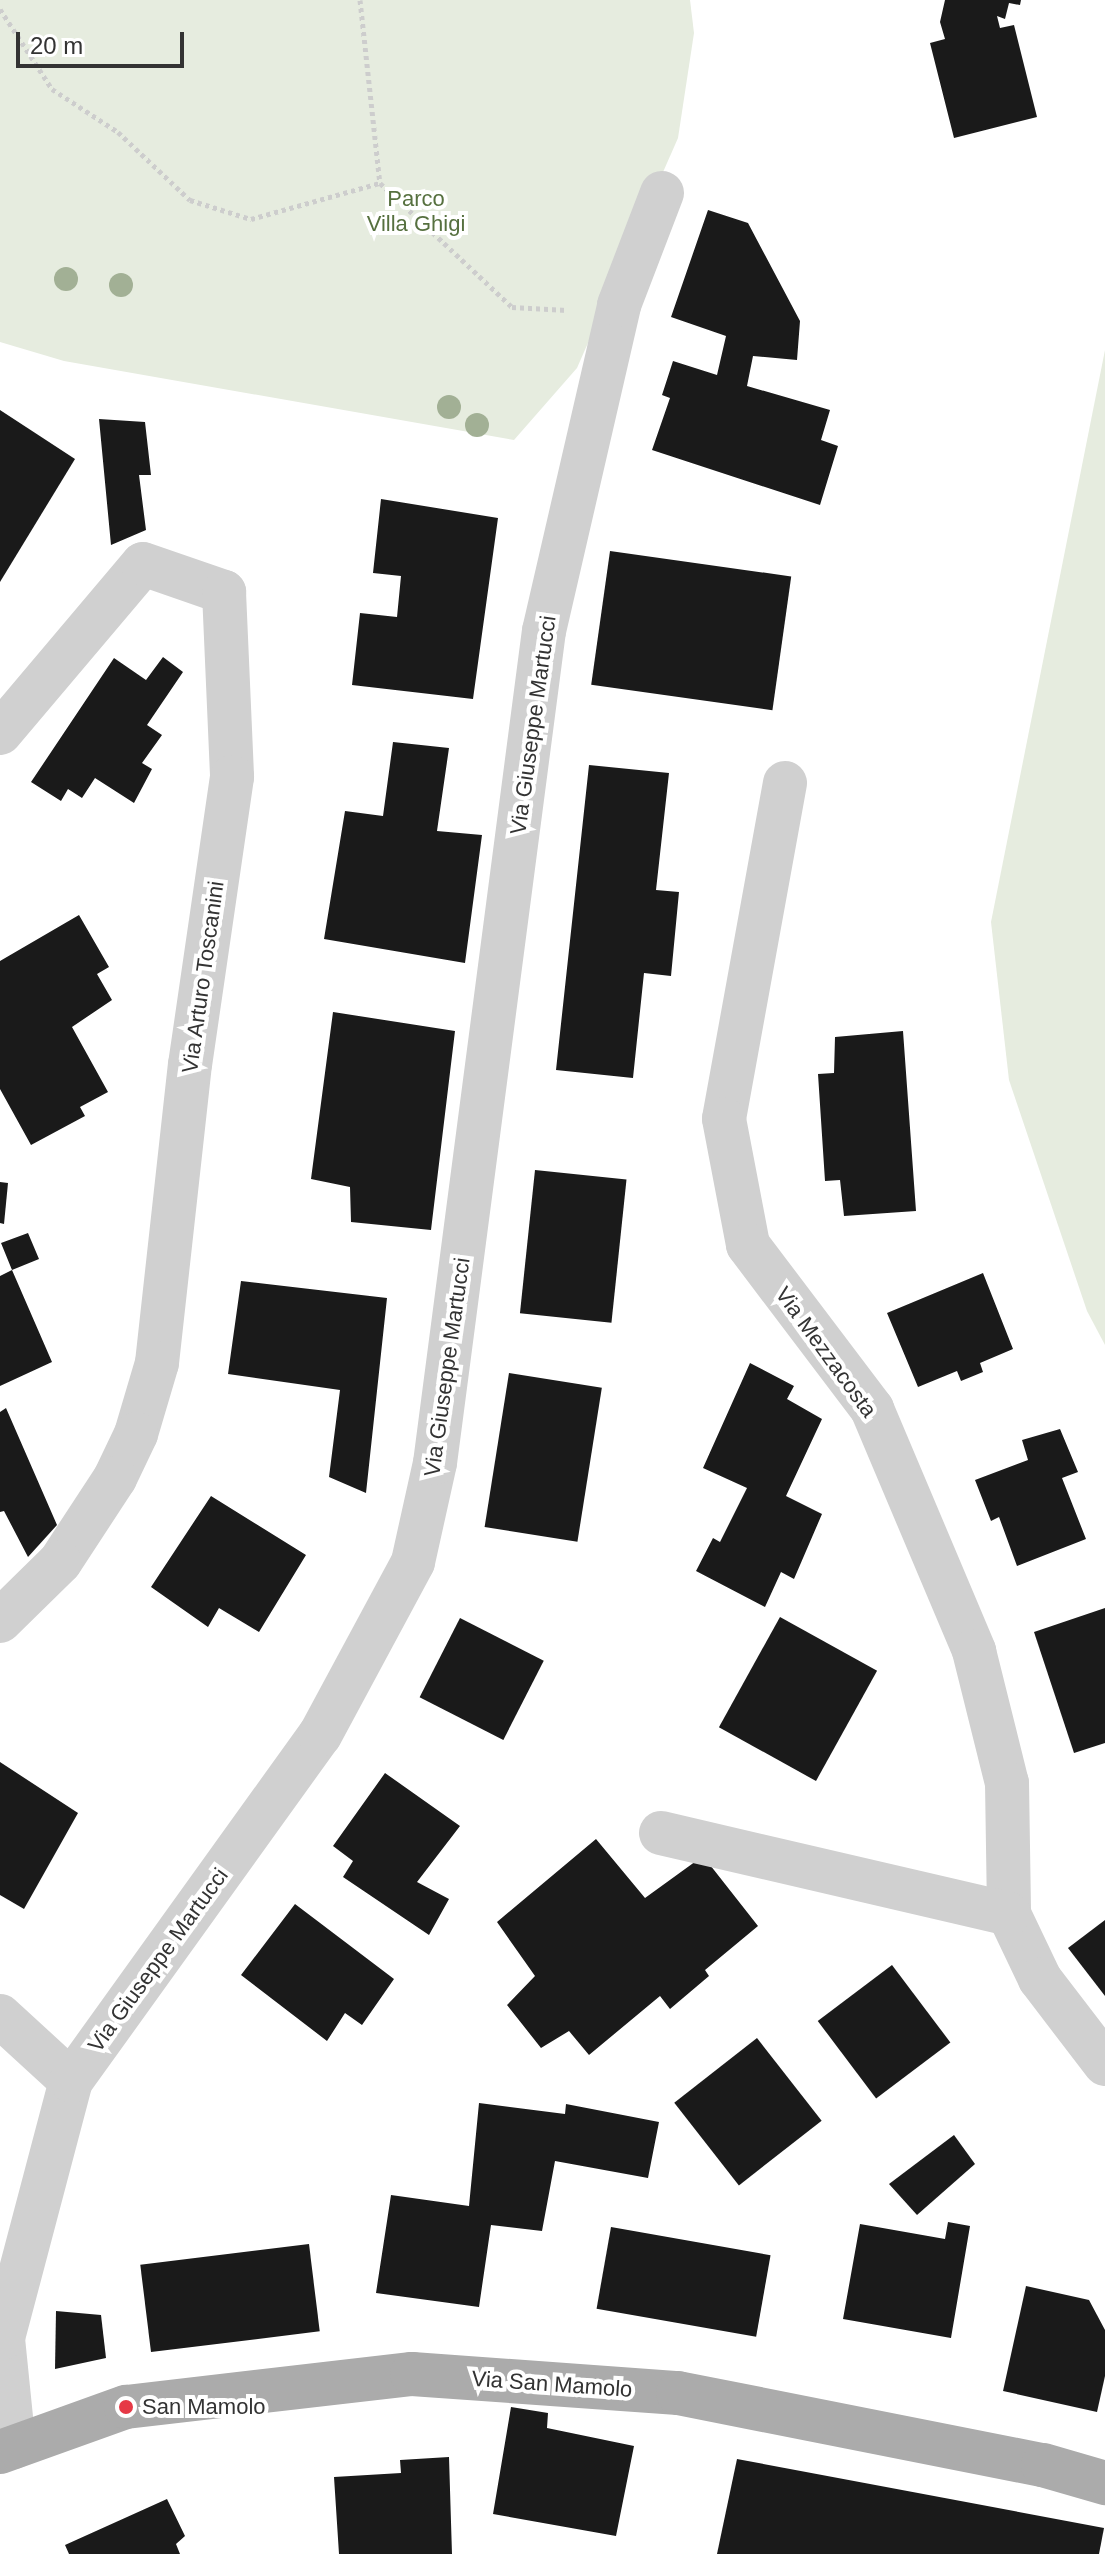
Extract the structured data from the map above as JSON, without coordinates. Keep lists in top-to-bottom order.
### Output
{
  "streets": {
    "main road": ["Via San Mamolo"],
    "street": ["Via Giuseppe Martucci", "Via Arturo Toscanini", "Via Mezzacosta"]
  },
  "crossings": [
    ["Via Giuseppe Martucci", "Via San Mamolo"]
  ],
  "parks": ["Parco Villa Ghigi"],
  "places": ["San Mamolo"],
  "scale_bar": "20 m"
}
